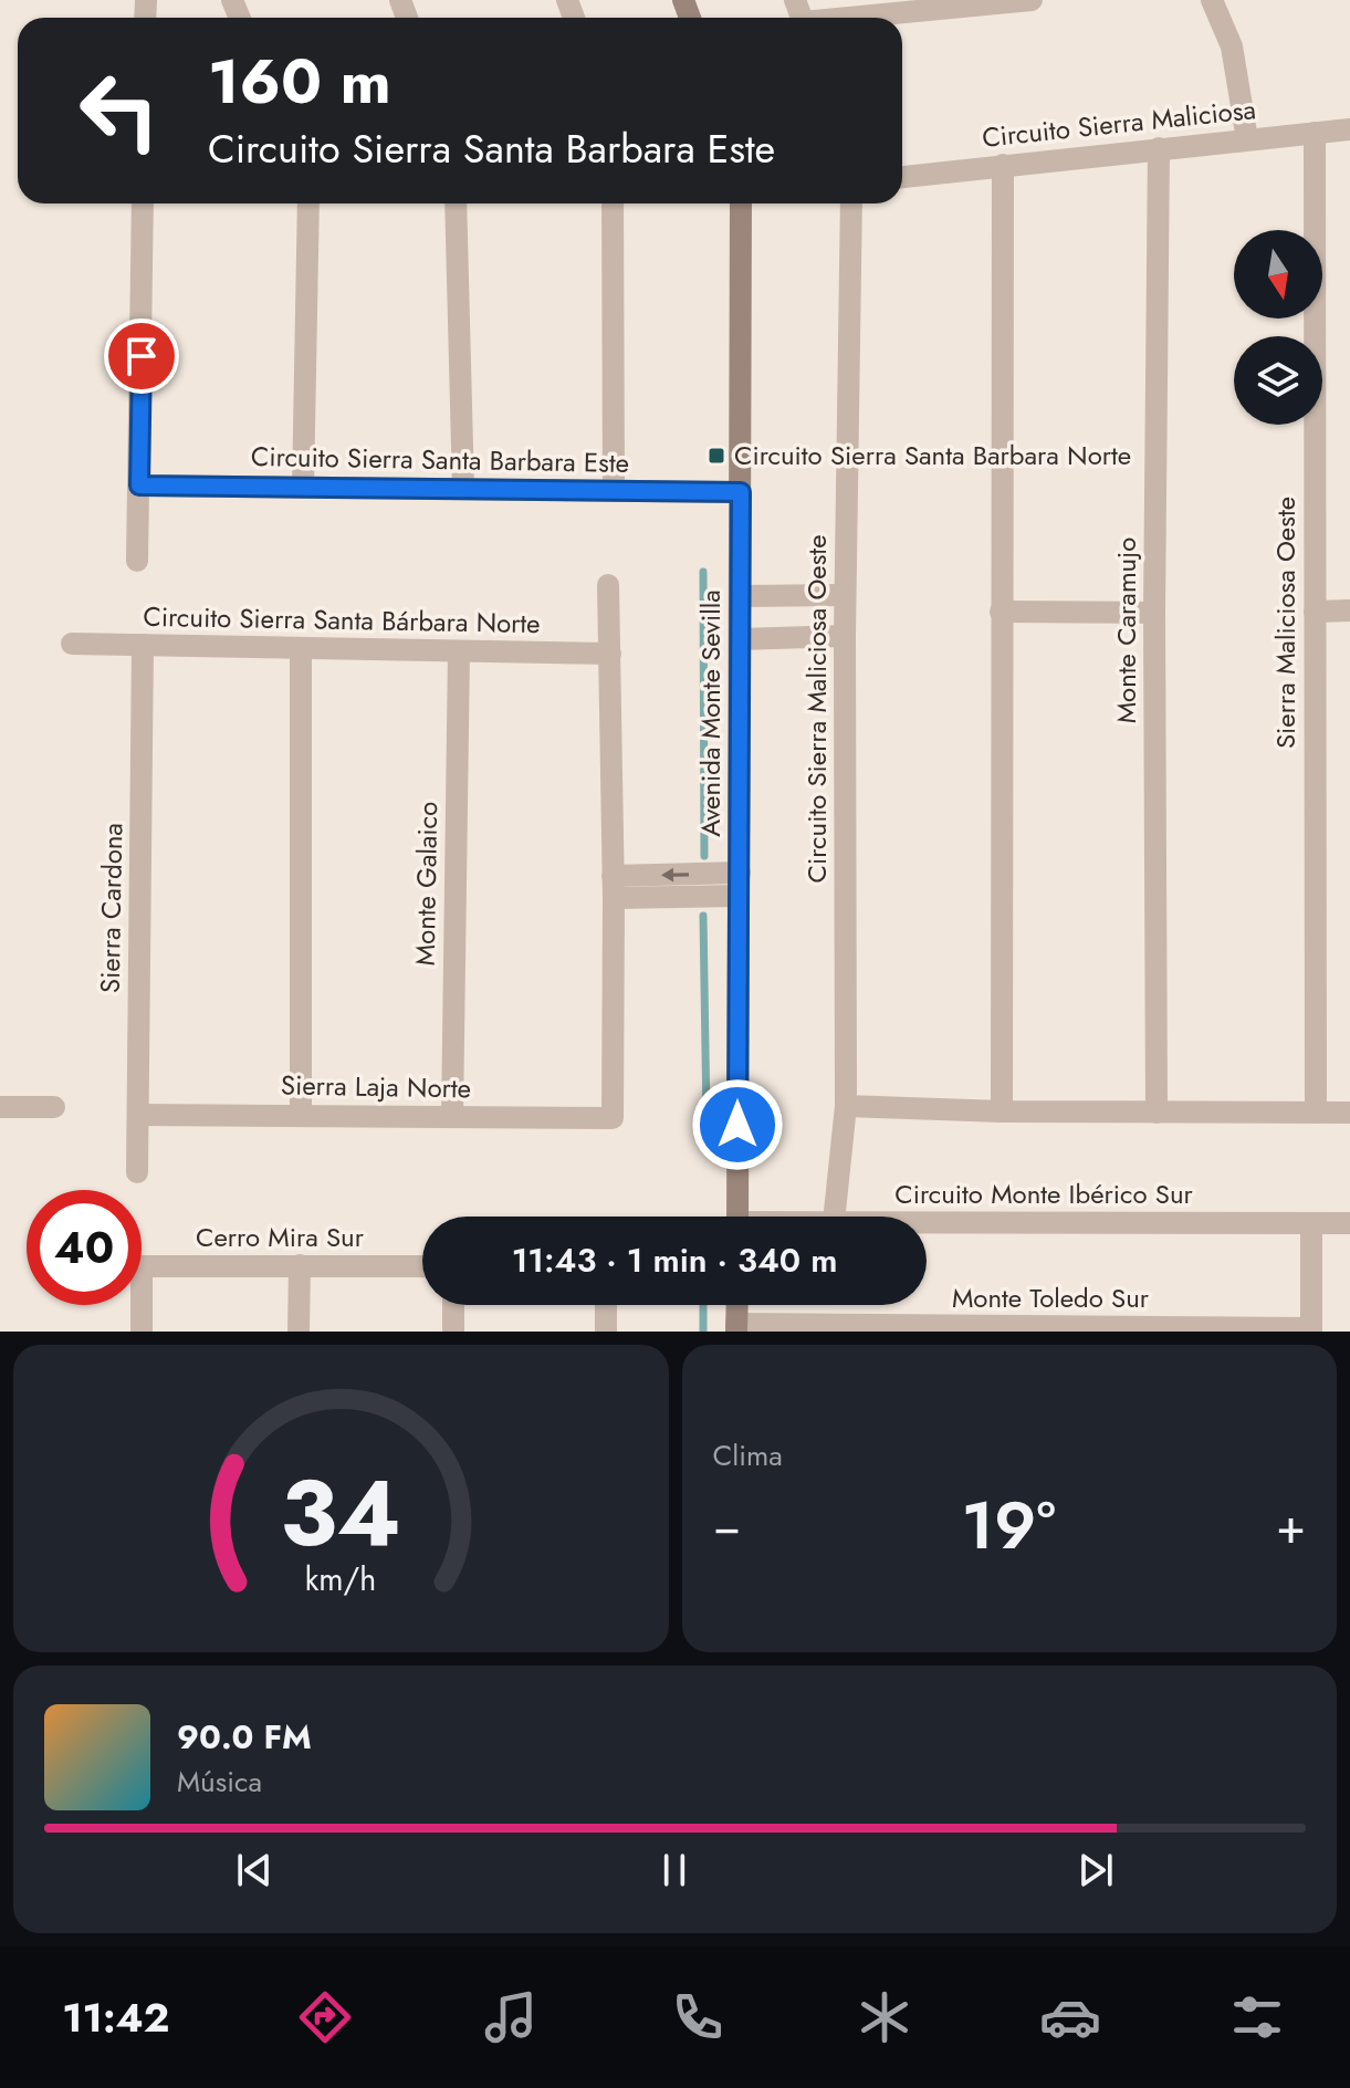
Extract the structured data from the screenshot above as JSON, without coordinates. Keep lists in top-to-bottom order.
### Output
{
  "streets": {
    "street": [
      "Circuito Sierra Maliciosa",
      "Circuito Sierra Santa Barbara Este",
      "Circuito Sierra Santa Bárbara Norte",
      "Sierra Maliciosa Oeste",
      "Monte Caramujo",
      "Circuito Sierra Maliciosa Oeste",
      "Avenida Monte Sevilla",
      "Monte Galaico",
      "Sierra Cardona",
      "Sierra Laja Norte",
      "Circuito Monte Ibérico Sur",
      "Cerro Mira Sur",
      "Monte Toledo Sur"
    ]
  },
  "crossings": [
    ["Circuito Sierra Maliciosa", "Sierra Maliciosa Oeste"],
    ["Circuito Sierra Maliciosa", "Monte Caramujo"],
    ["Circuito Sierra Santa Barbara Este", "Avenida Monte Sevilla"],
    ["Circuito Sierra Santa Bárbara Norte", "Monte Galaico"],
    ["Circuito Sierra Santa Bárbara Norte", "Sierra Cardona"],
    ["Monte Galaico", "Sierra Laja Norte"],
    ["Sierra Cardona", "Sierra Laja Norte"]
  ],
  "places": {
    "transit": ["Circuito Sierra Santa Barbara Norte"]
  },
  "north": "bottom",
  "page": {
    "turn": ["160 m", "Circuito Sierra Santa Barbara Este"],
    "limit": "40",
    "trip": "11:43 · 1 min · 340 m",
    "tile": "Clima",
    "heat": ["−", "19°", "+"],
    "song": ["90.0 FM", "Música"],
    "tabs": "11:42",
    "gauge": ["34", "km/h"]
  }
}
